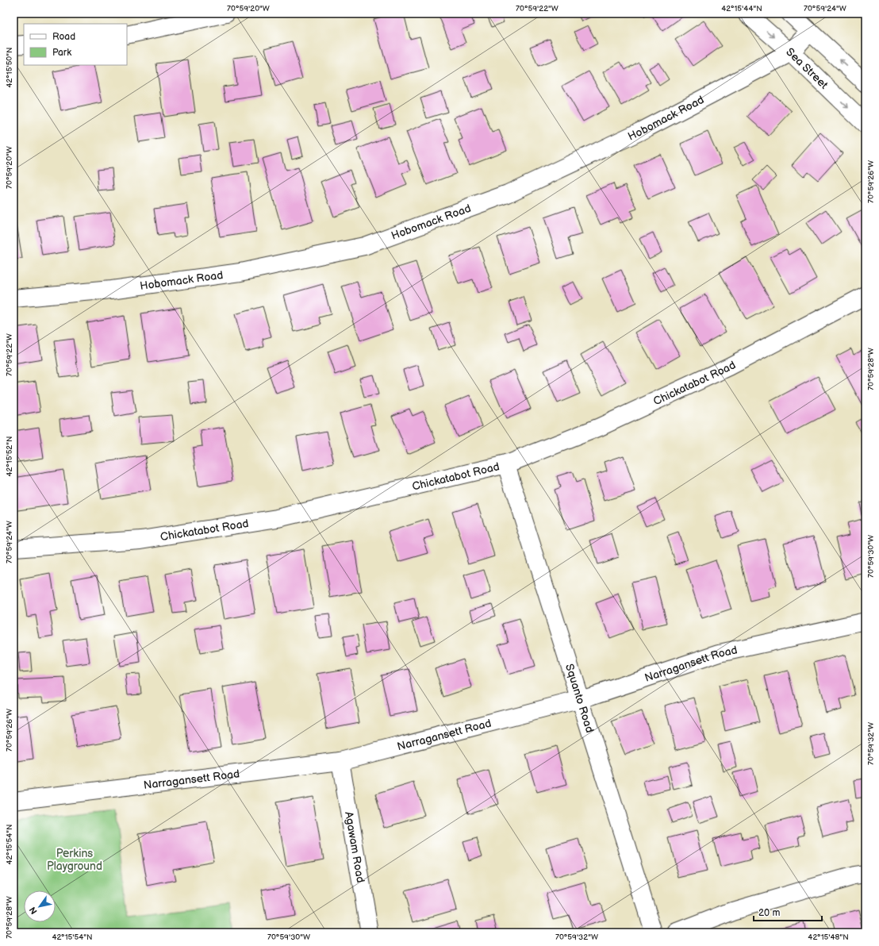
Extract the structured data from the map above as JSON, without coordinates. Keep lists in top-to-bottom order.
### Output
{
  "streets": {
    "street": [
      "Sea Street",
      "Hobomack Road",
      "Chickatabot Road",
      "Narragansett Road",
      "Squanto Road",
      "Agawam Road"
    ]
  },
  "crossings": [
    ["Sea Street", "Hobomack Road"],
    ["Chickatabot Road", "Squanto Road"],
    ["Narragansett Road", "Squanto Road"],
    ["Narragansett Road", "Agawam Road"]
  ],
  "parks": ["Perkins Playground"],
  "legend": ["Road", "Park"],
  "scale_bar": "20 m",
  "north": "bottom left",
  "coordinates": [
    "70°59'20\"W",
    "70°59'22\"W",
    "42°15'44\"N",
    "70°59'24\"W",
    "42°15'50\"N",
    "70°59'26\"W",
    "70°59'28\"W",
    "42°15'52\"N",
    "70°59'30\"W",
    "70°59'32\"W",
    "42°15'54\"N",
    "42°15'48\"N"
  ]
}
